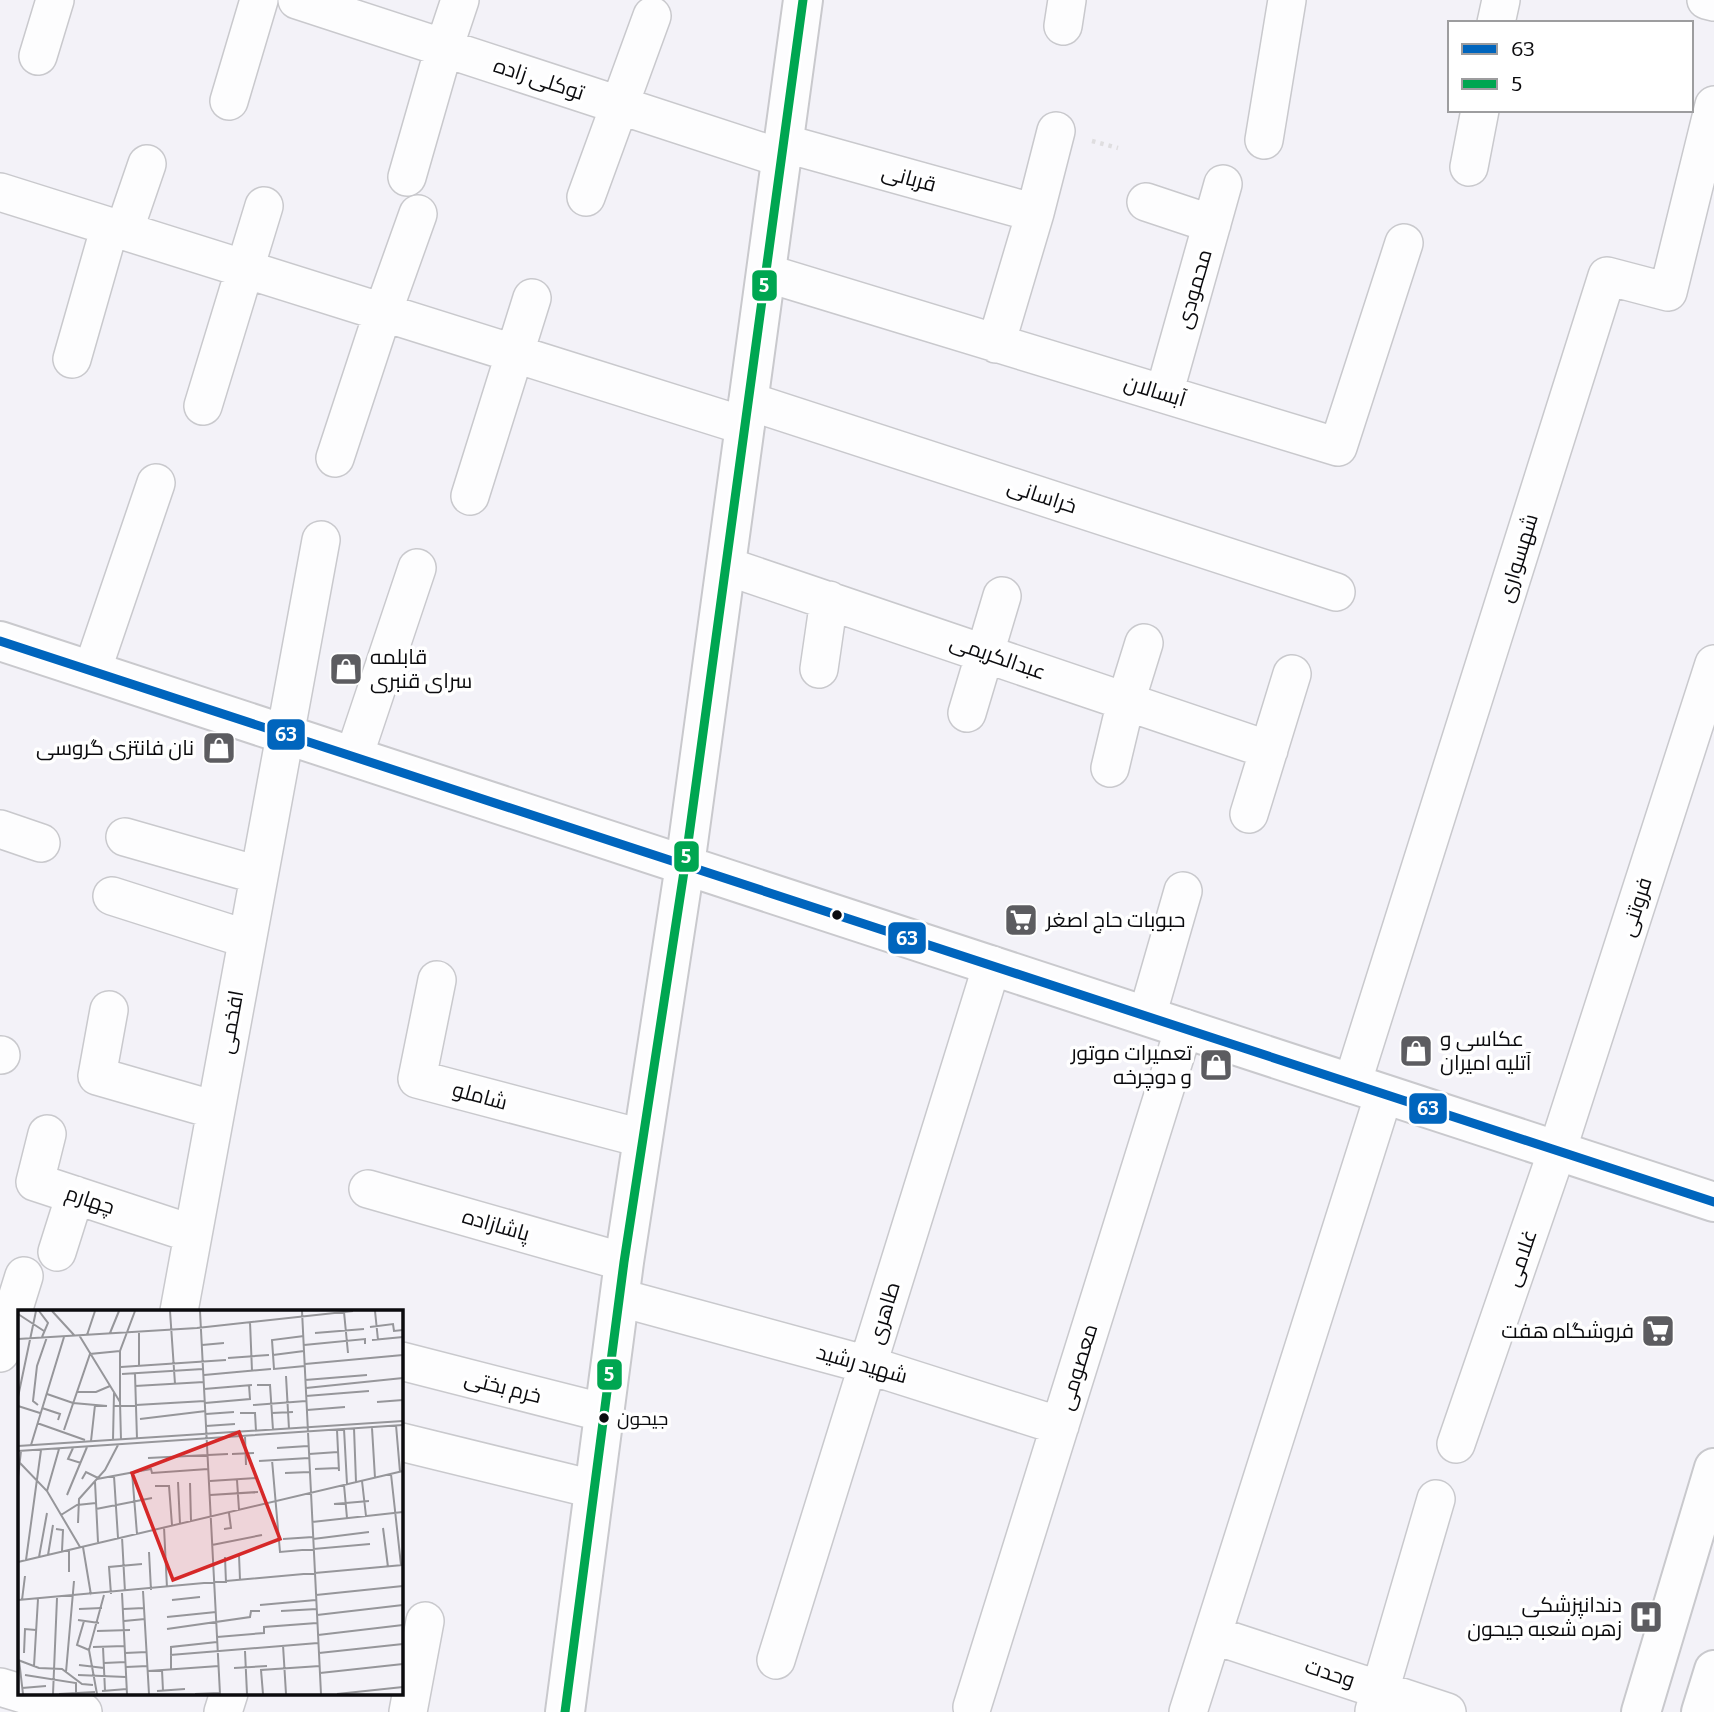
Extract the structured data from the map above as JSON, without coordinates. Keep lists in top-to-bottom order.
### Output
{
  "streets": {
    "street": [
      "توکلی زاده",
      "قربانی",
      "محمودی",
      "آبسالان",
      "خراسانی",
      "شهسواری",
      "عبدالکریمی",
      "فروتنی",
      "افخمی",
      "شاملو",
      "چهارم",
      "پاشازاده",
      "غلامی",
      "طاهری",
      "شهید رشید",
      "معصومی",
      "خرم بختی",
      "وحدت"
    ]
  },
  "crossings": [
    ["توکلی زاده", "قربانی"],
    ["محمودی", "آبسالان"],
    ["فروتنی", "غلامی"],
    ["افخمی", "چهارم"],
    ["پاشازاده", "شهید رشید"],
    ["طاهری", "شهید رشید"],
    ["شهید رشید", "معصومی"]
  ],
  "places": {
    "shop": [
      "قابلمه سرای قنبری",
      "نان فانتزی گروسی",
      "عکاسی و آتلیه امیران",
      "تعمیرات موتور و دوچرخه"
    ],
    "supermarket": ["حبوبات حاج اصغر", "فروشگاه هفت"],
    "other": ["جیحون"],
    "hospital": ["دندانپزشکی زهره شعبه جیحون"]
  },
  "lines": ["transit line 5", "transit line 63"],
  "legend": ["63", "5"]
}
